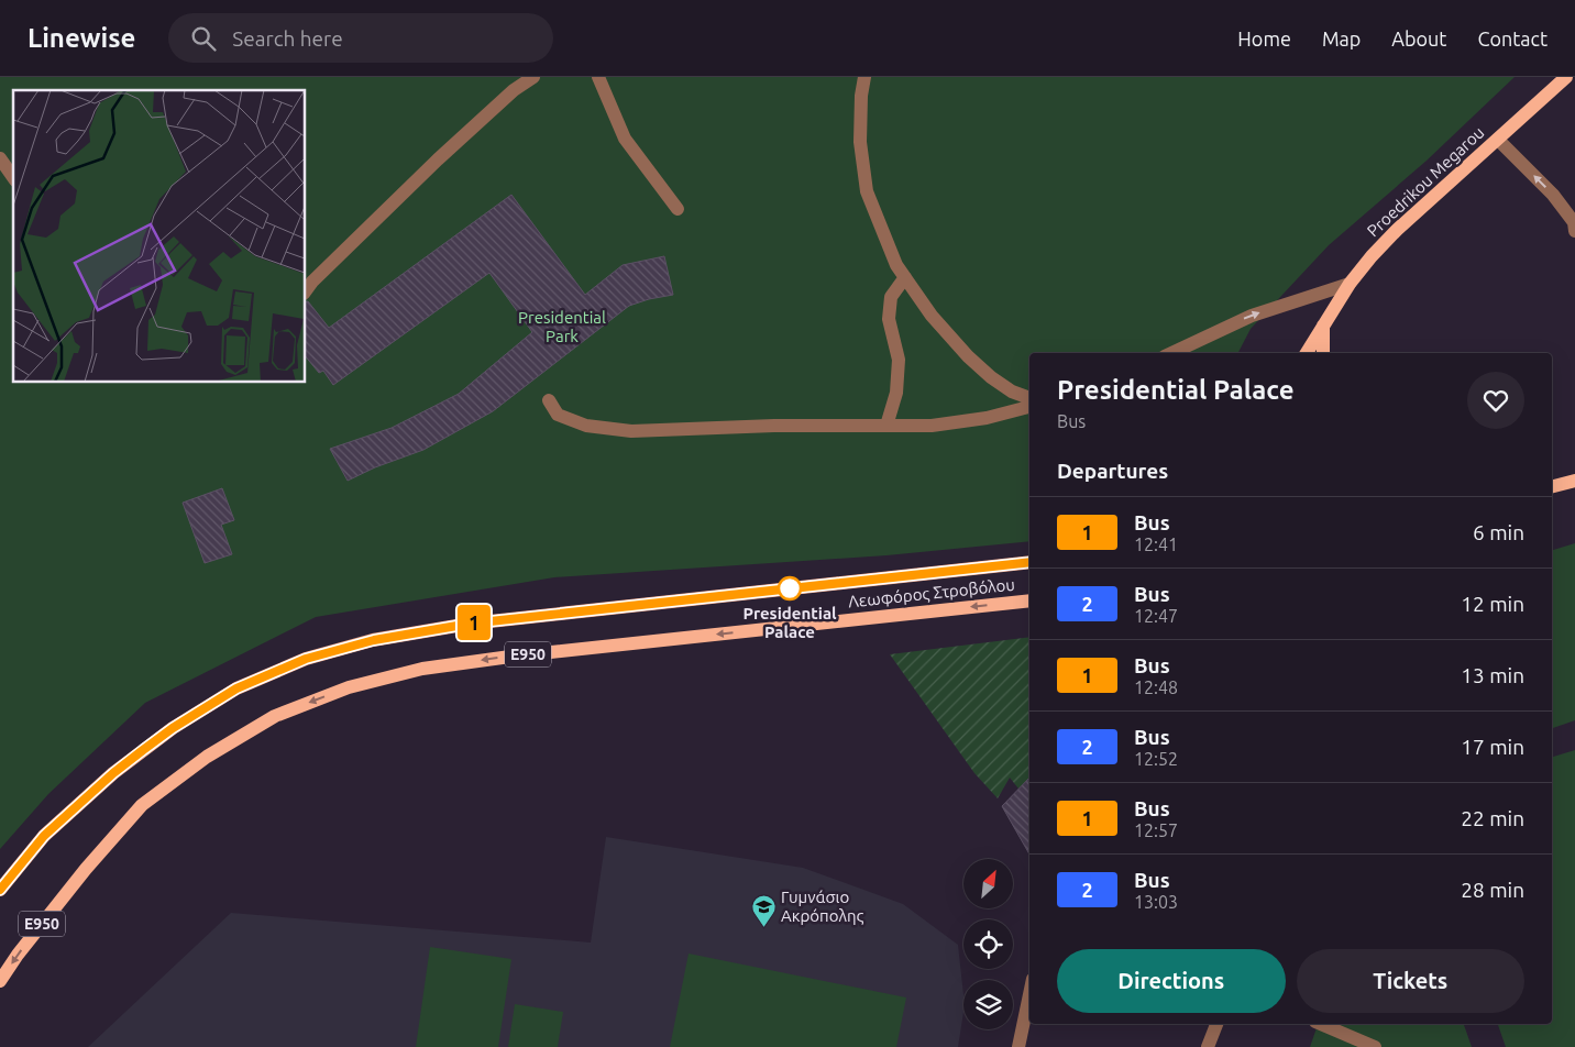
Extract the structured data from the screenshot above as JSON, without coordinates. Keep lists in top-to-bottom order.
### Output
{
  "streets": {
    "main road": ["Proedrikou Megarou", "Λεωφόρος Στροβόλου", "E950"]
  },
  "parks": ["Presidential Park"],
  "places": {
    "other": ["Presidential Palace"],
    "school or university": ["Γυμνάσιο Ακρόπολης"]
  },
  "lines": ["bus line 1"],
  "north": "top right",
  "page": {
    "header": "Linewise",
    "search": "Search here",
    "nav": [
      "Home",
      "Map",
      "About",
      "Contact"
    ],
    "on_map": "1",
    "heading": [
      ["Presidential Palace", "Bus"],
      "Departures"
    ],
    "list": [
      {
        "mark": "1",
        "name": "Bus",
        "note": "12:41",
        "value": "6 min"
      },
      {
        "mark": "2",
        "name": "Bus",
        "note": "12:47",
        "value": "12 min"
      },
      {
        "mark": "1",
        "name": "Bus",
        "note": "12:48",
        "value": "13 min"
      },
      {
        "mark": "2",
        "name": "Bus",
        "note": "12:52",
        "value": "17 min"
      },
      {
        "mark": "1",
        "name": "Bus",
        "note": "12:57",
        "value": "22 min"
      },
      {
        "mark": "2",
        "name": "Bus",
        "note": "13:03",
        "value": "28 min"
      }
    ],
    "buttons": ["Directions", "Tickets"]
  }
}
